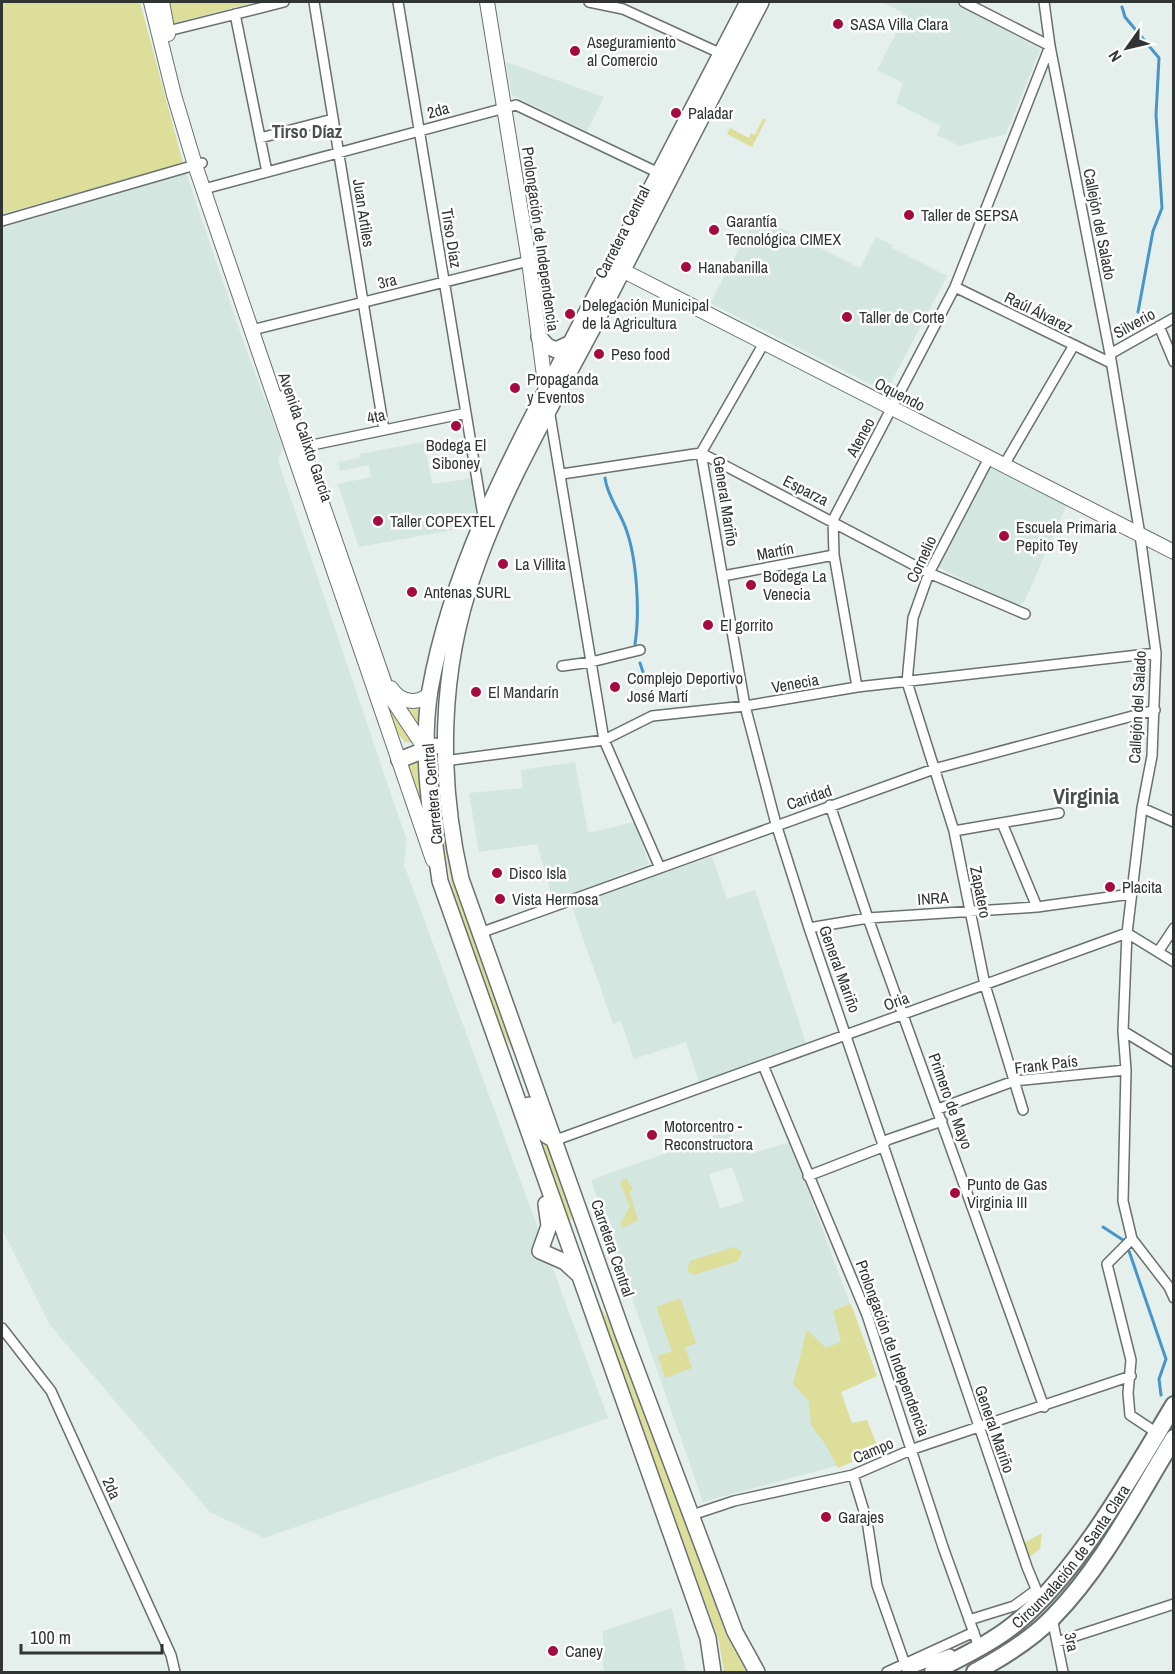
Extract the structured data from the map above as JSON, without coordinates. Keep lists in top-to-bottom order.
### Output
{
  "streets": {
    "highway": ["Circunvalación de Santa Clara"],
    "main road": [
      "Carretera Central",
      "Prolongación de Independencia",
      "Oquendo",
      "Avenida Calixto García"
    ],
    "street": [
      "2da",
      "Juan Artiles",
      "Callejón del Salado",
      "Tirso Díaz",
      "3ra",
      "Raúl Álvarez",
      "Silverio",
      "4ta",
      "Ateneo",
      "Esparza",
      "General Mariño",
      "Martín",
      "Cornelio",
      "Venecia",
      "Caridad",
      "Zapatero",
      "INRA",
      "Oria",
      "Frank País",
      "Primero de Mayo",
      "Campo"
    ]
  },
  "crossings": [
    ["2da", "Juan Artiles"],
    ["2da", "Carretera Central"],
    ["2da", "Tirso Díaz"],
    ["2da", "Prolongación de Independencia"],
    ["2da", "Avenida Calixto García"],
    ["Juan Artiles", "3ra"],
    ["Juan Artiles", "4ta"],
    ["Callejón del Salado", "Raúl Álvarez"],
    ["Callejón del Salado", "Silverio"],
    ["Callejón del Salado", "Oquendo"],
    ["Callejón del Salado", "Ateneo"],
    ["Callejón del Salado", "Venecia"],
    ["Callejón del Salado", "Caridad"],
    ["Callejón del Salado", "INRA"],
    ["Callejón del Salado", "Oria"],
    ["Callejón del Salado", "Frank País"],
    ["Carretera Central", "Tirso Díaz"],
    ["Carretera Central", "Prolongación de Independencia"],
    ["Carretera Central", "Oquendo"],
    ["Carretera Central", "Avenida Calixto García"],
    ["Carretera Central", "Venecia"],
    ["Carretera Central", "Caridad"],
    ["Carretera Central", "Oria"],
    ["Carretera Central", "Campo"],
    ["Tirso Díaz", "3ra"],
    ["Tirso Díaz", "4ta"],
    ["Prolongación de Independencia", "3ra"],
    ["Prolongación de Independencia", "Venecia"],
    ["Prolongación de Independencia", "Caridad"],
    ["Prolongación de Independencia", "Oria"],
    ["Prolongación de Independencia", "Campo"],
    ["Prolongación de Independencia", "Circunvalación de Santa Clara"],
    ["3ra", "Avenida Calixto García"],
    ["3ra", "Circunvalación de Santa Clara"],
    ["Raúl Álvarez", "Silverio"],
    ["Raúl Álvarez", "Ateneo"],
    ["Oquendo", "Ateneo"],
    ["Oquendo", "General Mariño"],
    ["Oquendo", "Cornelio"],
    ["4ta", "Avenida Calixto García"],
    ["Ateneo", "Esparza"],
    ["Ateneo", "Martín"],
    ["Ateneo", "Venecia"],
    ["Esparza", "General Mariño"],
    ["Esparza", "Cornelio"],
    ["General Mariño", "Martín"],
    ["General Mariño", "Venecia"],
    ["General Mariño", "Caridad"],
    ["General Mariño", "INRA"],
    ["General Mariño", "Oria"],
    ["General Mariño", "Campo"],
    ["General Mariño", "Circunvalación de Santa Clara"],
    ["Cornelio", "Venecia"],
    ["Cornelio", "Zapatero"],
    ["Venecia", "Zapatero"],
    ["Caridad", "Zapatero"],
    ["Caridad", "Primero de Mayo"],
    ["Zapatero", "INRA"],
    ["Zapatero", "Oria"],
    ["Zapatero", "Frank País"],
    ["INRA", "Primero de Mayo"],
    ["Oria", "Primero de Mayo"],
    ["Frank País", "Primero de Mayo"],
    ["Primero de Mayo", "Campo"]
  ],
  "districts": ["Tirso Díaz", "Virginia"],
  "places": [
    "SASA Villa Clara",
    "Aseguramiento al Comercio",
    "Paladar",
    "Taller de SEPSA",
    "Garantía Tecnológica CIMEX",
    "Hanabanilla",
    "Delegación Municipal de la Agricultura",
    "Taller de Corte",
    "Peso food",
    "Propaganda y Eventos",
    "Bodega El Siboney",
    "Taller COPEXTEL",
    "Escuela Primaria Pepito Tey",
    "La Villita",
    "Bodega La Venecia",
    "Antenas SURL",
    "El gorrito",
    "Complejo Deportivo José Martí",
    "El Mandarín",
    "Disco Isla",
    "Placita",
    "Vista Hermosa",
    "Motorcentro - Reconstructora",
    "Punto de Gas Virginia III",
    "Garajes",
    "Caney"
  ],
  "scale_bar": "100 m",
  "north": "bottom left"
}
